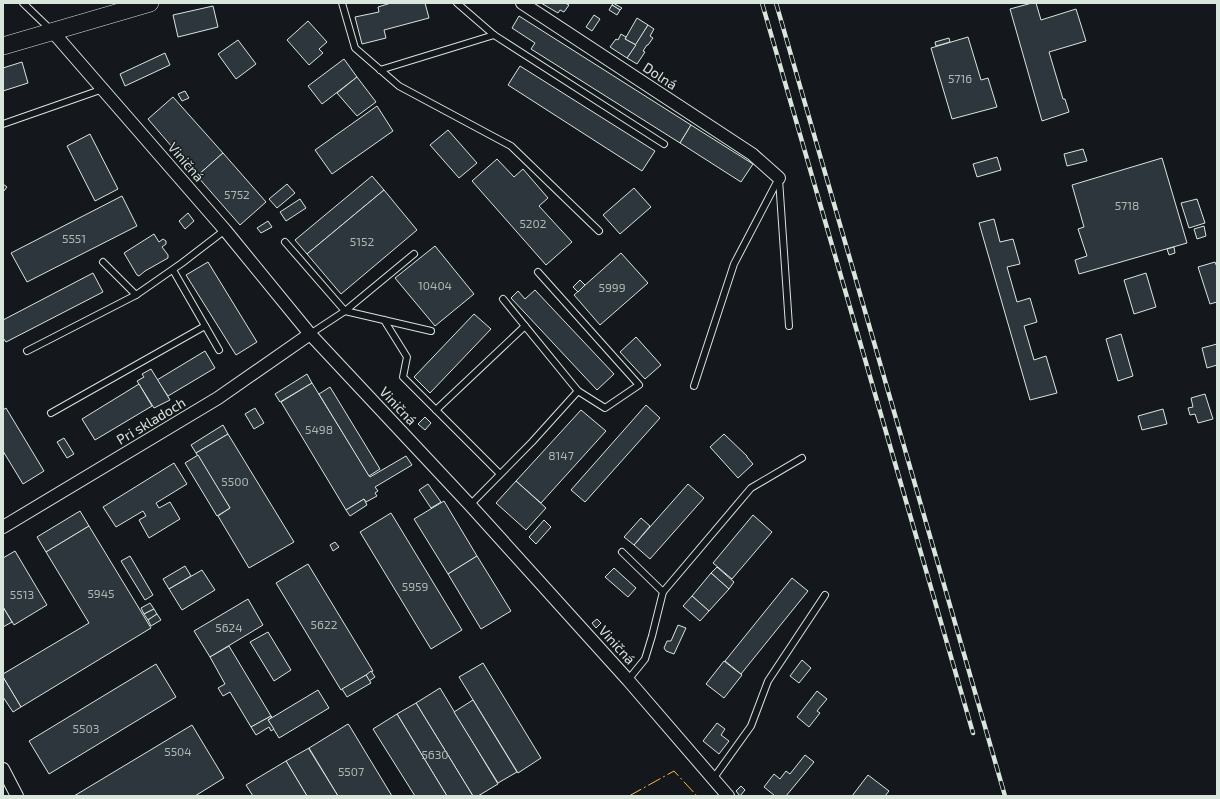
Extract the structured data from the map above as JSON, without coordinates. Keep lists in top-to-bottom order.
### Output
{
  "streets": {
    "street": ["Dolná", "Viničná", "Pri skladoch"]
  },
  "crossings": [
    ["Viničná", "Pri skladoch"]
  ],
  "house_numbers": [
    "5716",
    "5752",
    "5718",
    "5202",
    "5551",
    "5152",
    "10404",
    "5999",
    "5498",
    "8147",
    "5500",
    "5959",
    "5945",
    "5513",
    "5622",
    "5624",
    "5503",
    "5504",
    "5630",
    "5507"
  ]
}
